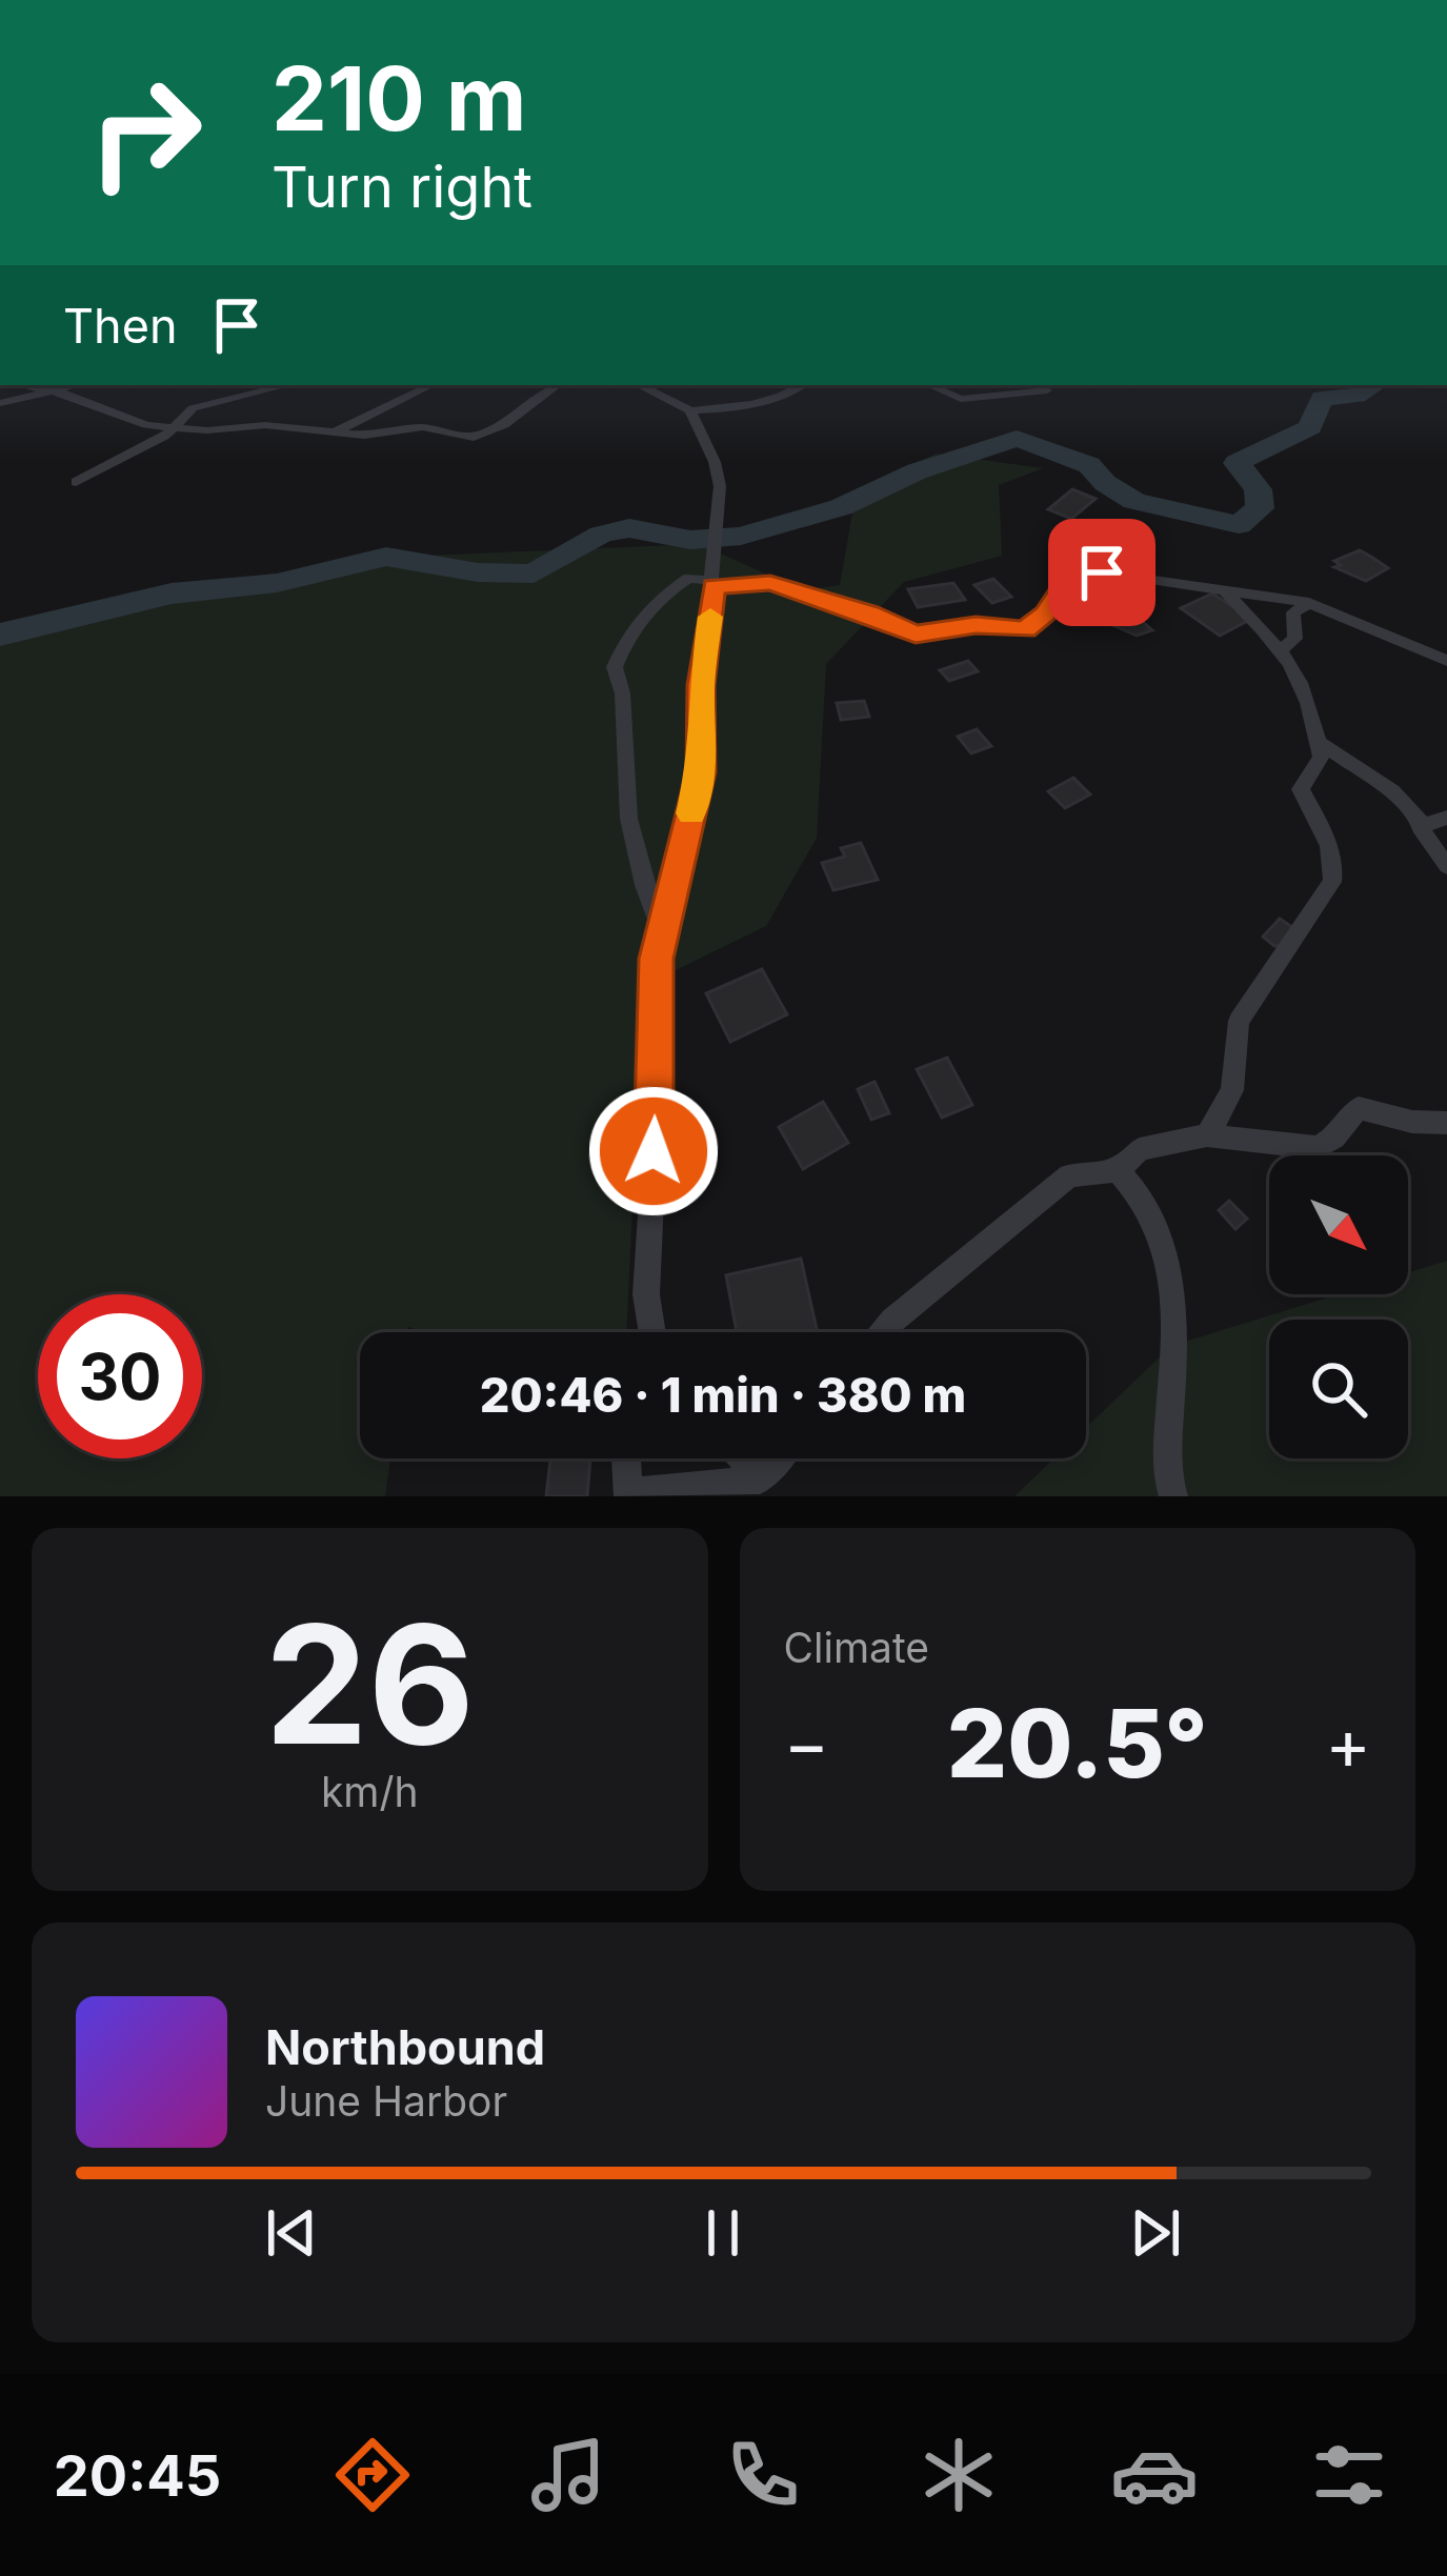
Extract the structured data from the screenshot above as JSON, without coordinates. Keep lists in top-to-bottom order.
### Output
{
  "north": "bottom right",
  "page": {
    "turn": ["210 m", "Turn right"],
    "then": "Then",
    "limit": "30",
    "trip": "20:46 · 1 min · 380 m",
    "tile": [
      ["26", "km/h"],
      "Climate"
    ],
    "heat": ["−", "20.5°", "+"],
    "song": ["Northbound", "June Harbor"],
    "tabs": "20:45"
  }
}
